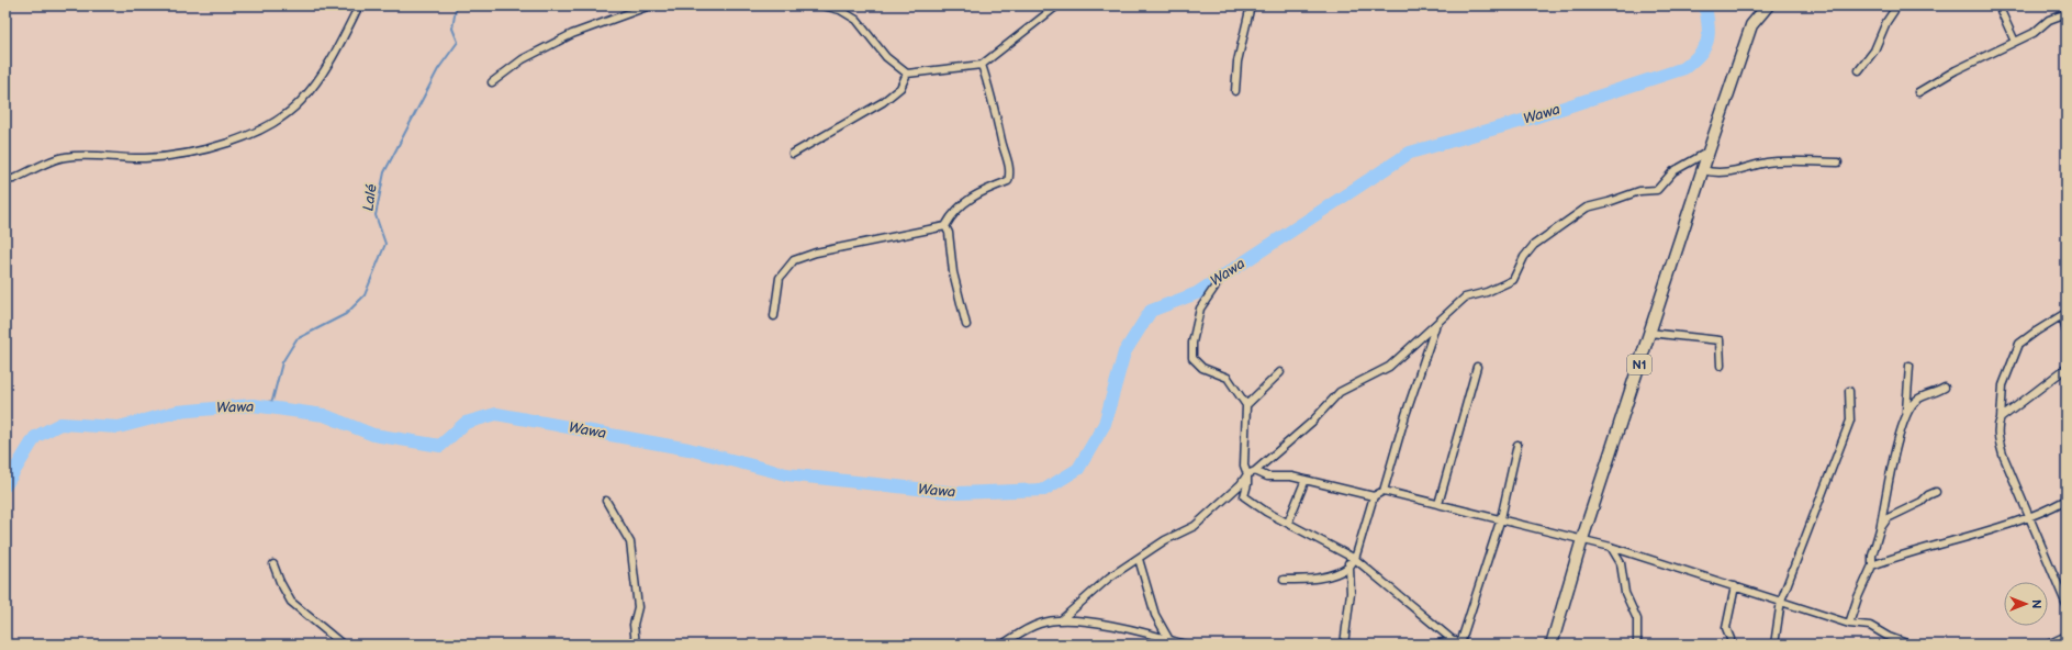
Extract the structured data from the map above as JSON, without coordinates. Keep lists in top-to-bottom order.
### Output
{
  "streets": {
    "highway": ["N1"]
  },
  "water": ["Wawa", "Lalé"],
  "north": "right"
}
